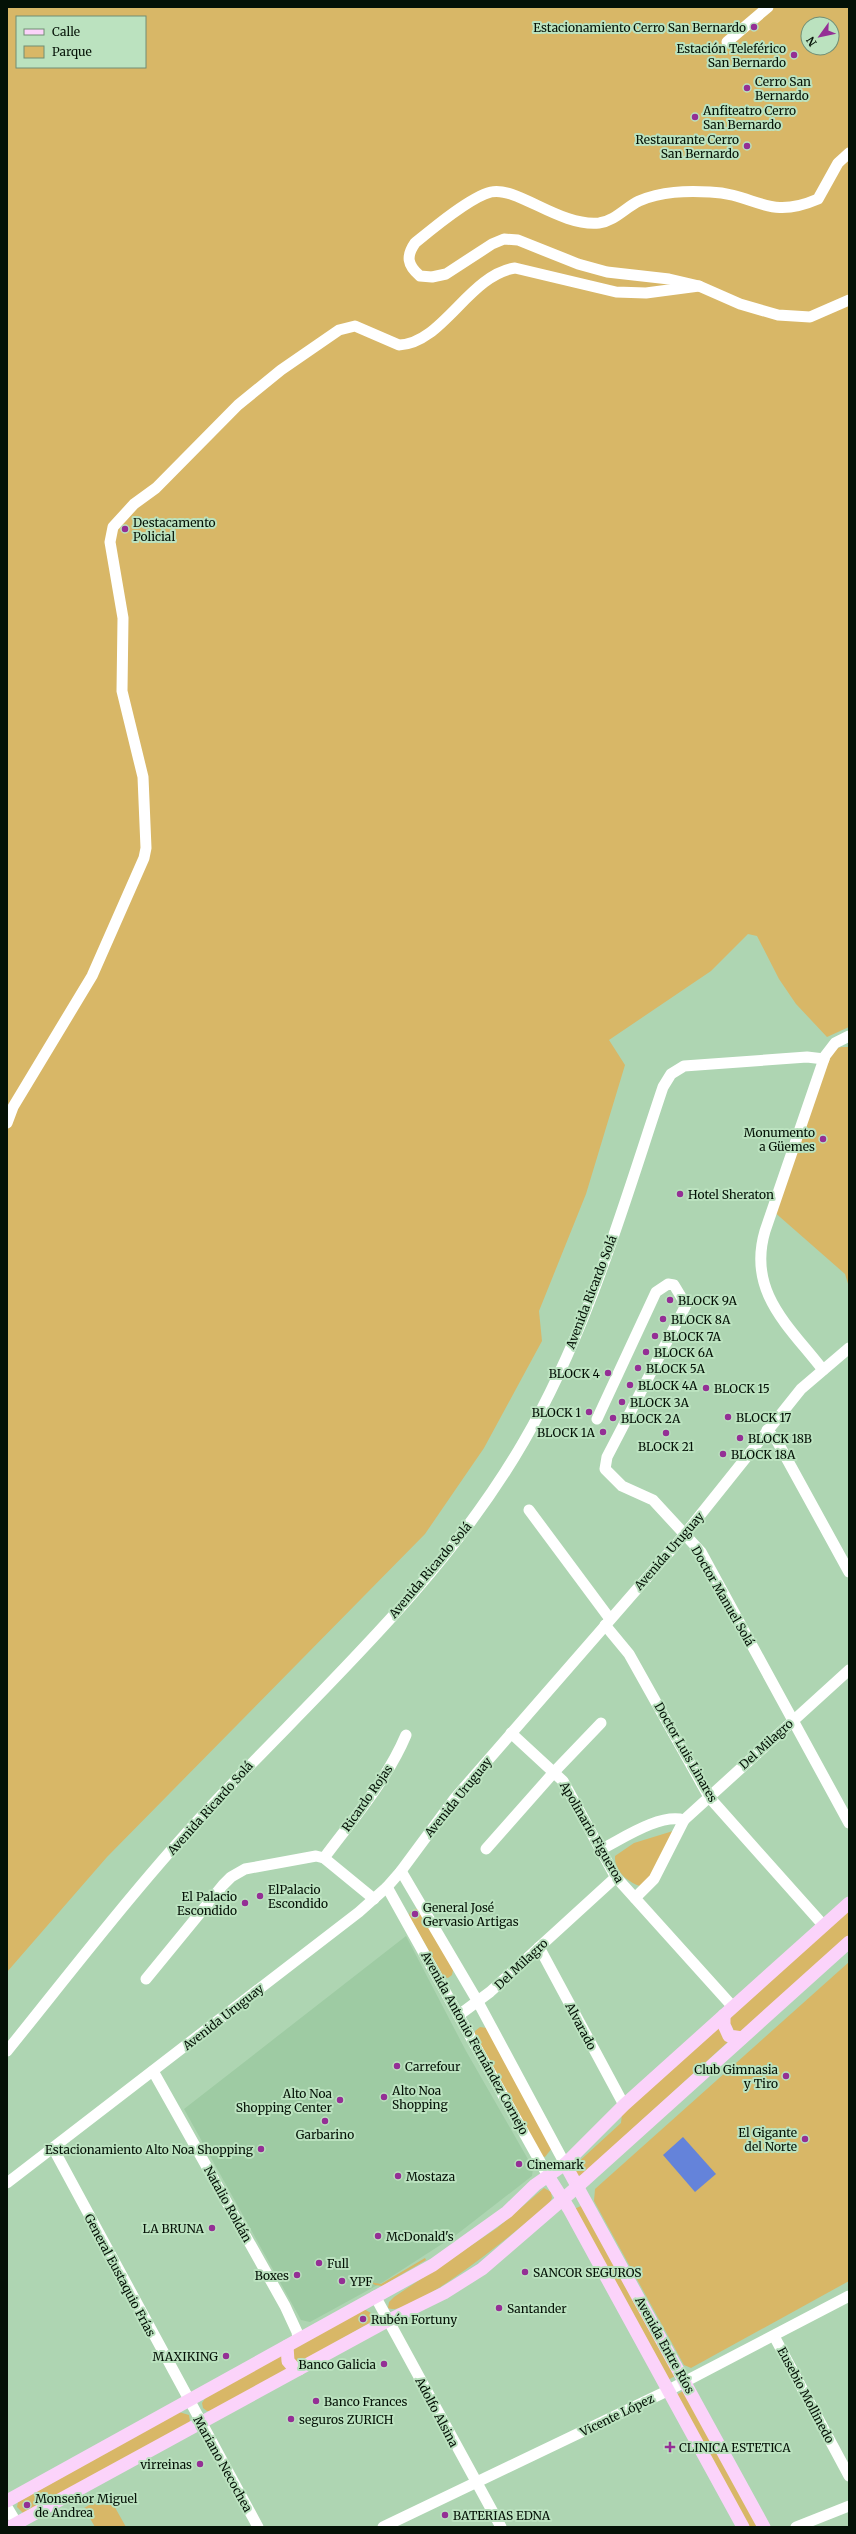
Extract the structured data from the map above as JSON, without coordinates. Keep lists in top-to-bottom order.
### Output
{
  "streets": {
    "main road": ["Avenida Antonio Fernández Cornejo", "Avenida Entre Ríos"],
    "street": [
      "Avenida Ricardo Solá",
      "Avenida Uruguay",
      "Doctor Manuel Solá",
      "Del Milagro",
      "Doctor Luis Linares",
      "Ricardo Rojas",
      "Apolinario Figueroa",
      "Alvarado",
      "Natalio Roldán",
      "General Eustaquio Frías",
      "Eusebio Mollinedo",
      "Adolfo Alsina",
      "Vicente López",
      "Mariano Necochea"
    ]
  },
  "crossings": [
    ["Avenida Uruguay", "Doctor Manuel Solá"],
    ["Avenida Uruguay", "Doctor Luis Linares"],
    ["Avenida Uruguay", "Apolinario Figueroa"],
    ["Avenida Uruguay", "Avenida Antonio Fernández Cornejo"],
    ["Avenida Uruguay", "Natalio Roldán"],
    ["Avenida Uruguay", "General Eustaquio Frías"],
    ["Doctor Manuel Solá", "Del Milagro"],
    ["Del Milagro", "Doctor Luis Linares"],
    ["Del Milagro", "Apolinario Figueroa"],
    ["Del Milagro", "Alvarado"],
    ["Del Milagro", "Avenida Antonio Fernández Cornejo"],
    ["Avenida Antonio Fernández Cornejo", "Avenida Entre Ríos"],
    ["General Eustaquio Frías", "Mariano Necochea"],
    ["Avenida Entre Ríos", "Vicente López"],
    ["Eusebio Mollinedo", "Vicente López"],
    ["Adolfo Alsina", "Vicente López"]
  ],
  "places": {
    "other": [
      "Estacionamiento Cerro San Bernardo",
      "Estación Teleférico San Bernardo",
      "Cerro San Bernardo",
      "Anfiteatro Cerro San Bernardo",
      "Restaurante Cerro San Bernardo",
      "Destacamento Policial",
      "Monumento a Güemes",
      "Hotel Sheraton",
      "BLOCK 9A",
      "BLOCK 8A",
      "BLOCK 7A",
      "BLOCK 6A",
      "BLOCK 5A",
      "BLOCK 4",
      "BLOCK 4A",
      "BLOCK 15",
      "BLOCK 3A",
      "BLOCK 1",
      "BLOCK 17",
      "BLOCK 2A",
      "BLOCK 1A",
      "BLOCK 21",
      "BLOCK 18B",
      "BLOCK 18A",
      "ElPalacio Escondido",
      "El Palacio Escondido",
      "General José Gervasio Artigas",
      "Carrefour",
      "Club Gimnasia y Tiro",
      "Alto Noa Shopping",
      "Alto Noa Shopping Center",
      "Garbarino",
      "El Gigante del Norte",
      "Estacionamiento Alto Noa Shopping",
      "Cinemark",
      "Mostaza",
      "LA BRUNA",
      "McDonald's",
      "Full",
      "SANCOR SEGUROS",
      "Boxes",
      "YPF",
      "Santander",
      "Rubén Fortuny",
      "MAXIKING",
      "Banco Galicia",
      "Banco Frances",
      "seguros ZURICH",
      "virreinas",
      "Monseñor Miguel de Andrea",
      "BATERIAS EDNA"
    ],
    "health": ["CLINICA ESTETICA"]
  },
  "legend": ["Calle", "Parque"],
  "north": "bottom left"
}
